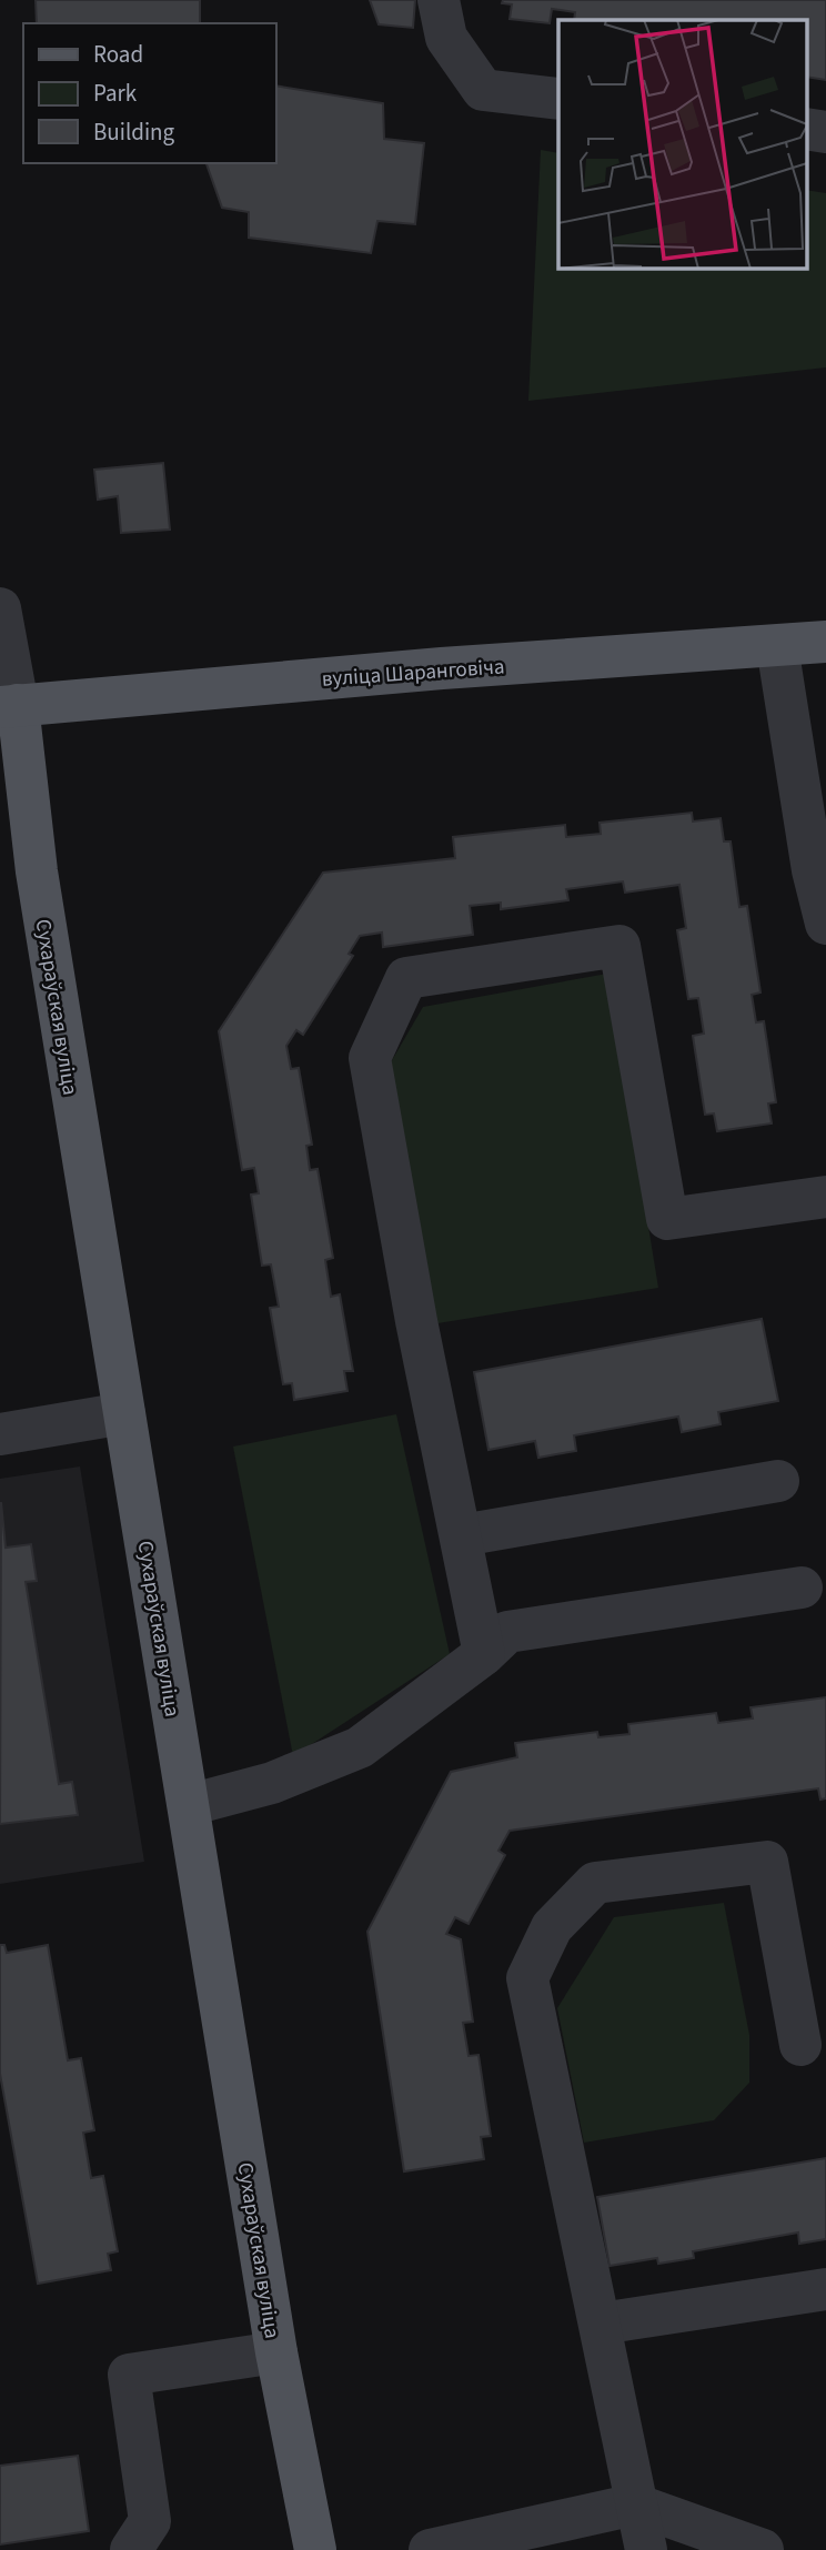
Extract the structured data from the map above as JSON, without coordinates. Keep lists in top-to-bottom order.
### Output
{
  "streets": {
    "main road": ["вуліца Шаранговіча", "Сухараўская вуліца"]
  },
  "crossings": [
    ["вуліца Шаранговіча", "Сухараўская вуліца"]
  ],
  "legend": ["Road", "Park", "Building"]
}
